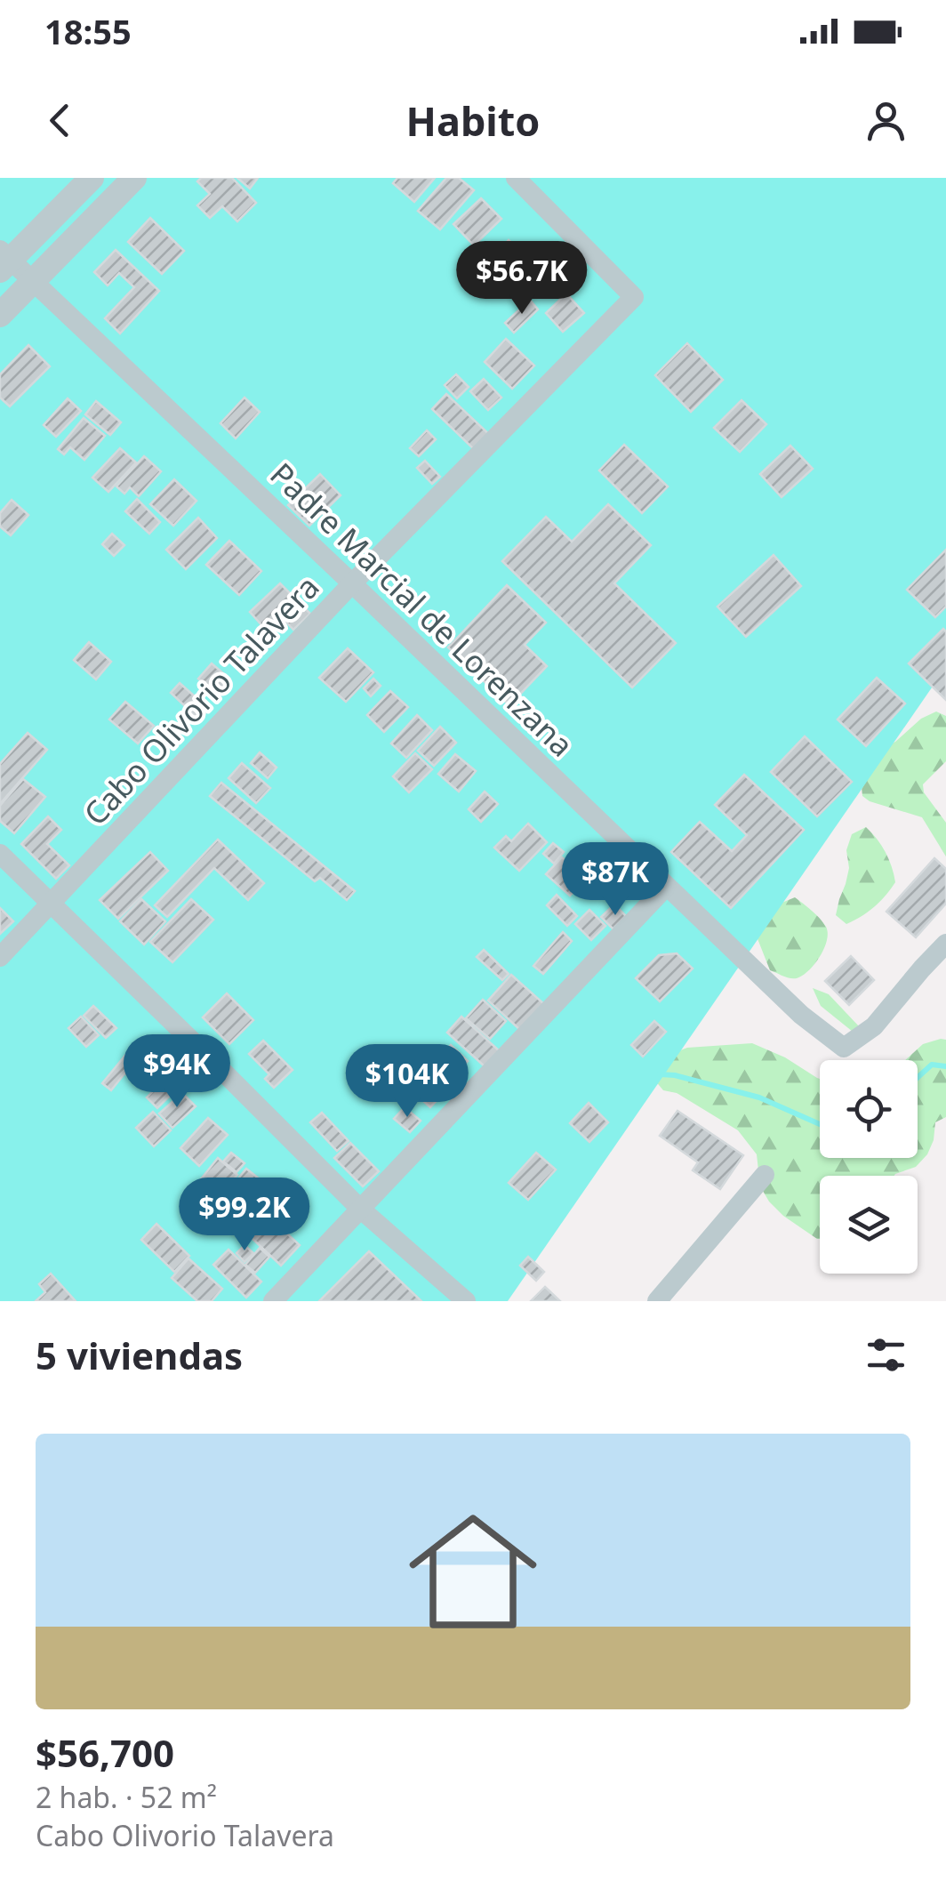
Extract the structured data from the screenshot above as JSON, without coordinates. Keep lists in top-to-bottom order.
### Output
{
  "streets": {
    "street": ["Padre Marcial de Lorenzana", "Cabo Olivorio Talavera"]
  },
  "crossings": [
    ["Padre Marcial de Lorenzana", "Cabo Olivorio Talavera"]
  ],
  "page": {
    "status": "18:55",
    "header": "Habito",
    "price": [
      "$56.7K",
      "$87K",
      "$94K",
      "$104K",
      "$99.2K"
    ],
    "heading": "5 viviendas",
    "list": [
      {
        "name": "$56,700",
        "note": "2 hab. · 52 m² · Cabo Olivorio Talavera"
      }
    ]
  }
}
